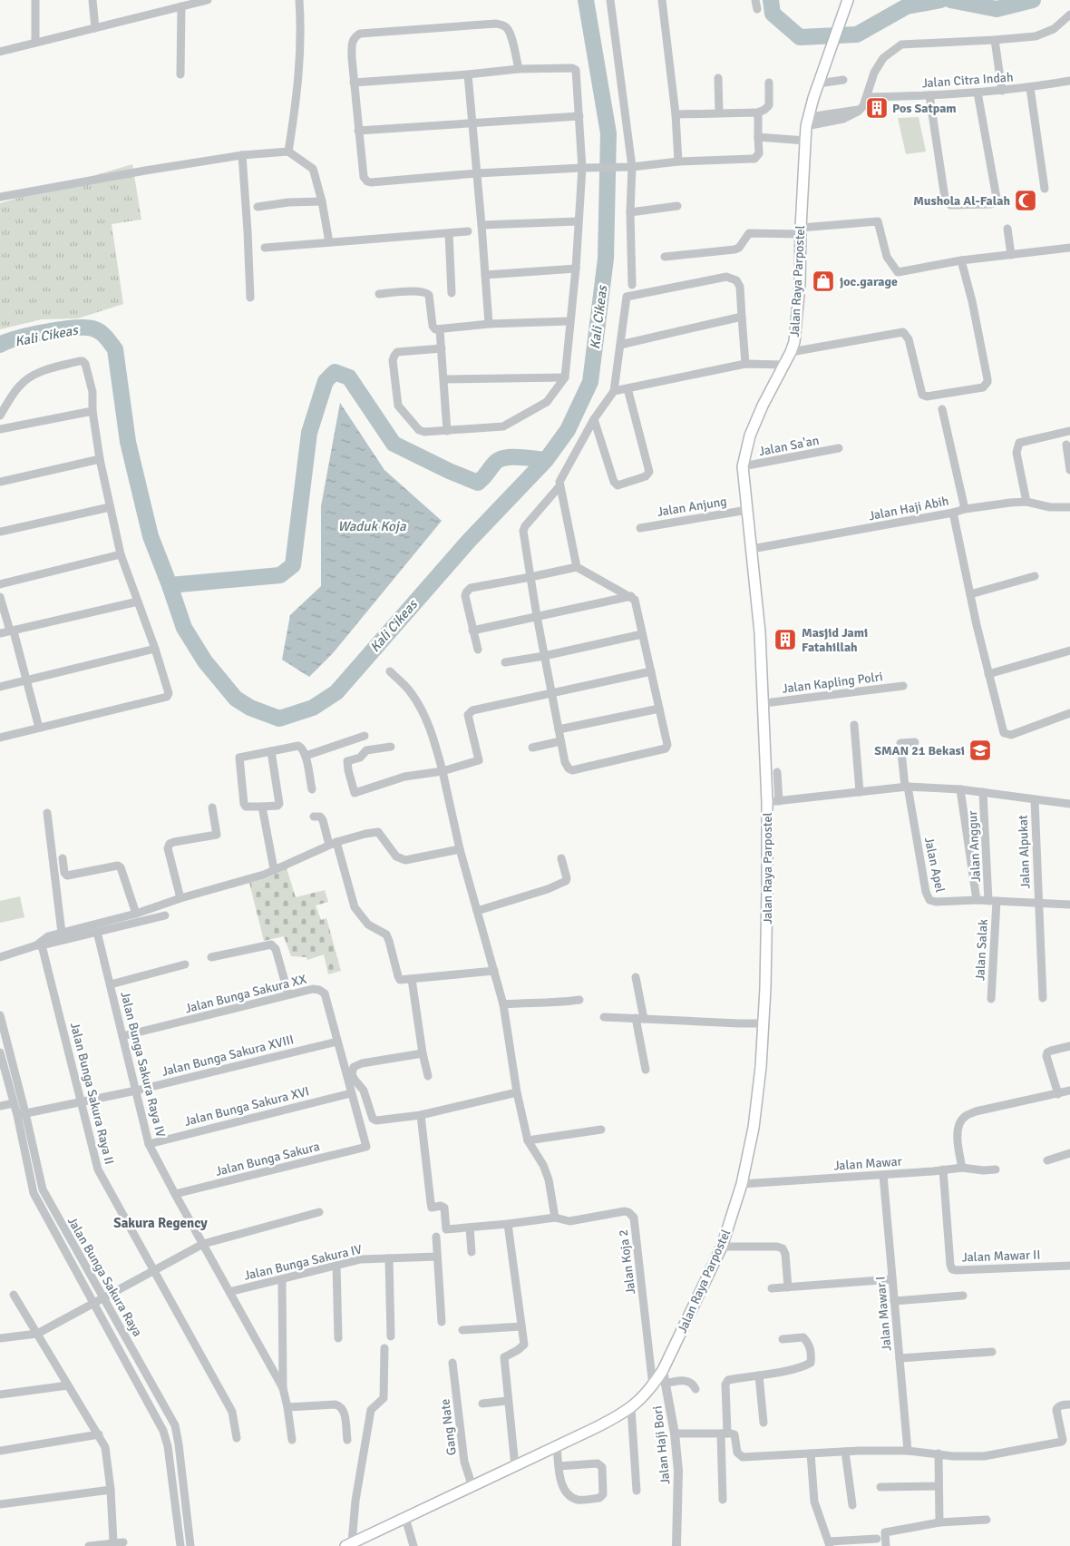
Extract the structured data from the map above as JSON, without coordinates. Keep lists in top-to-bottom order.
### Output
{
  "streets": {
    "main road": ["Jalan Raya Parpostel"],
    "street": [
      "Jalan Citra Indah",
      "Jalan Sa'an",
      "Jalan Anjung",
      "Jalan Haji Abih",
      "Jalan Kapling Polri",
      "Jalan Anggur",
      "Jalan Alpukat",
      "Jalan Apel",
      "Jalan Salak",
      "Jalan Bunga Sakura XX",
      "Jalan Bunga Sakura XVIII",
      "Jalan Bunga Sakura Raya IV",
      "Jalan Bunga Sakura Raya II",
      "Jalan Bunga Sakura XVI",
      "Jalan Bunga Sakura",
      "Jalan Mawar",
      "Jalan Mawar II",
      "Jalan Bunga Sakura IV",
      "Jalan Koja 2",
      "Jalan Bunga Sakura Raya",
      "Jalan Mawar I",
      "Gang Nate",
      "Jalan Haji Bori"
    ]
  },
  "crossings": [
    ["Jalan Raya Parpostel", "Jalan Sa'an"],
    ["Jalan Raya Parpostel", "Jalan Anjung"],
    ["Jalan Raya Parpostel", "Jalan Haji Abih"],
    ["Jalan Raya Parpostel", "Jalan Kapling Polri"],
    ["Jalan Raya Parpostel", "Jalan Mawar"],
    ["Jalan Raya Parpostel", "Jalan Koja 2"],
    ["Jalan Raya Parpostel", "Gang Nate"],
    ["Jalan Raya Parpostel", "Jalan Haji Bori"],
    ["Jalan Anggur", "Jalan Salak"],
    ["Jalan Bunga Sakura XX", "Jalan Bunga Sakura XVIII"],
    ["Jalan Bunga Sakura XX", "Jalan Bunga Sakura Raya IV"],
    ["Jalan Bunga Sakura XX", "Jalan Bunga Sakura XVI"],
    ["Jalan Bunga Sakura XX", "Jalan Bunga Sakura"],
    ["Jalan Bunga Sakura XVIII", "Jalan Bunga Sakura Raya IV"],
    ["Jalan Bunga Sakura XVIII", "Jalan Bunga Sakura Raya II"],
    ["Jalan Bunga Sakura XVIII", "Jalan Bunga Sakura Raya"],
    ["Jalan Bunga Sakura Raya IV", "Jalan Bunga Sakura XVI"],
    ["Jalan Bunga Sakura Raya IV", "Jalan Bunga Sakura"],
    ["Jalan Bunga Sakura Raya IV", "Jalan Bunga Sakura IV"],
    ["Jalan Mawar", "Jalan Mawar II"],
    ["Jalan Mawar", "Jalan Mawar I"]
  ],
  "districts": ["Sakura Regency"],
  "water": ["Kali Cikeas", "Waduk Koja"],
  "places": {
    "building": ["Pos Satpam", "Masjid Jami Fatahillah"],
    "mosque": ["Mushola Al-Falah"],
    "shop": ["joc.garage"],
    "school or university": ["SMAN 21 Bekasi"]
  }
}
